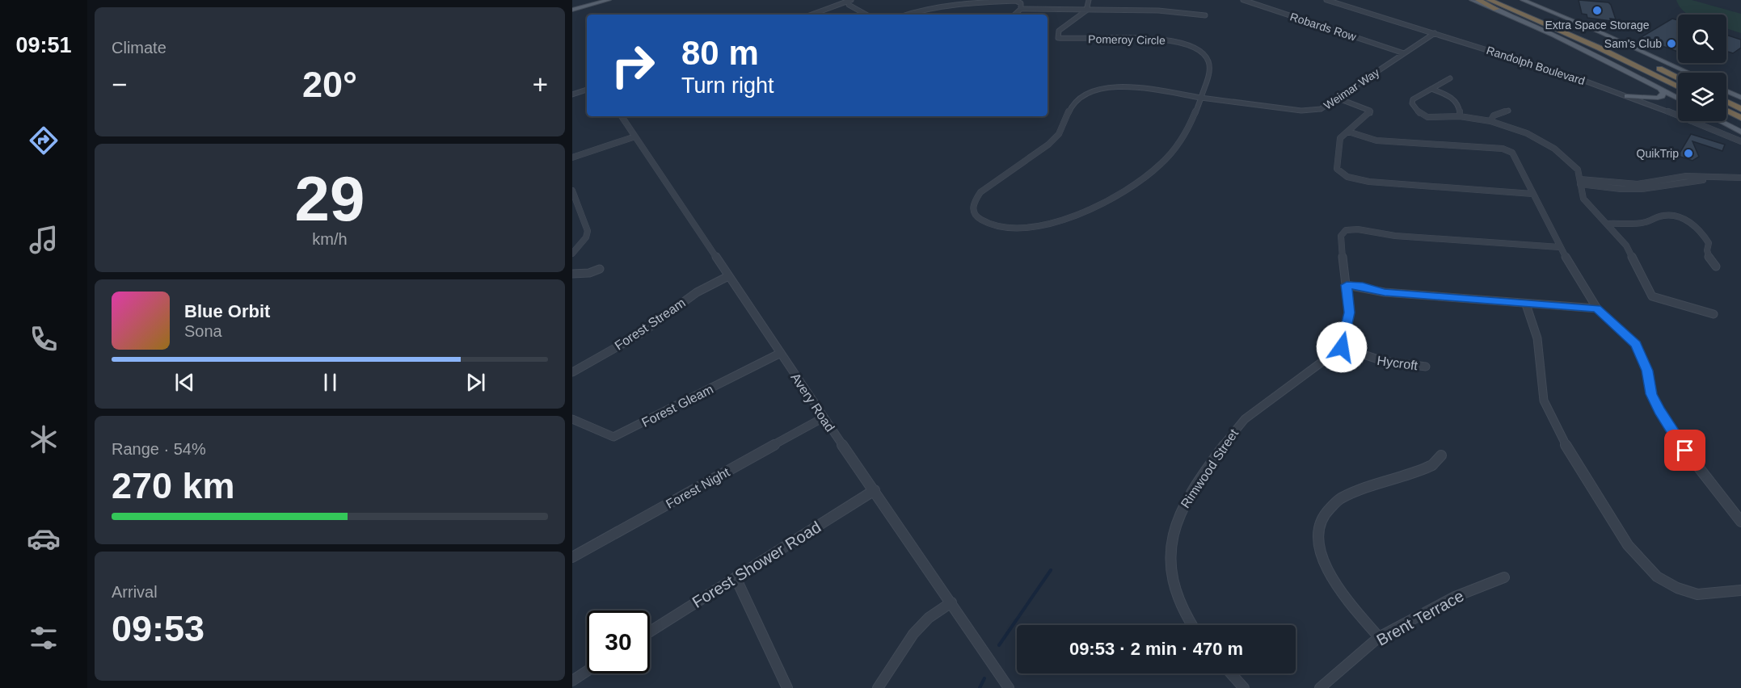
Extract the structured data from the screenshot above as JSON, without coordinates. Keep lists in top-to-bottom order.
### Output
{
  "streets": {
    "street": [
      "Robards Row",
      "Pomeroy Circle",
      "Randolph Boulevard",
      "Weimar Way",
      "Forest Stream",
      "Hycroft",
      "Avery Road",
      "Forest Gleam",
      "Rimwood Street",
      "Forest Night",
      "Forest Shower Road",
      "Brent Terrace"
    ]
  },
  "crossings": [
    ["Robards Row", "Weimar Way"],
    ["Pomeroy Circle", "Weimar Way"],
    ["Randolph Boulevard", "Weimar Way"],
    ["Forest Stream", "Avery Road"],
    ["Hycroft", "Rimwood Street"],
    ["Avery Road", "Forest Gleam"],
    ["Avery Road", "Forest Night"],
    ["Avery Road", "Forest Shower Road"]
  ],
  "places": ["Extra Space Storage", "Sam's Club", "QuikTrip"],
  "page": {
    "tabs": "09:51",
    "tile": [
      "Climate",
      ["29", "km/h"],
      ["Range · 54%", "270 km"],
      ["Arrival", "09:53"]
    ],
    "turn": ["80 m", "Turn right"],
    "heat": ["−", "20°", "+"],
    "song": ["Blue Orbit", "Sona"],
    "limit": "30",
    "trip": "09:53 · 2 min · 470 m"
  }
}
